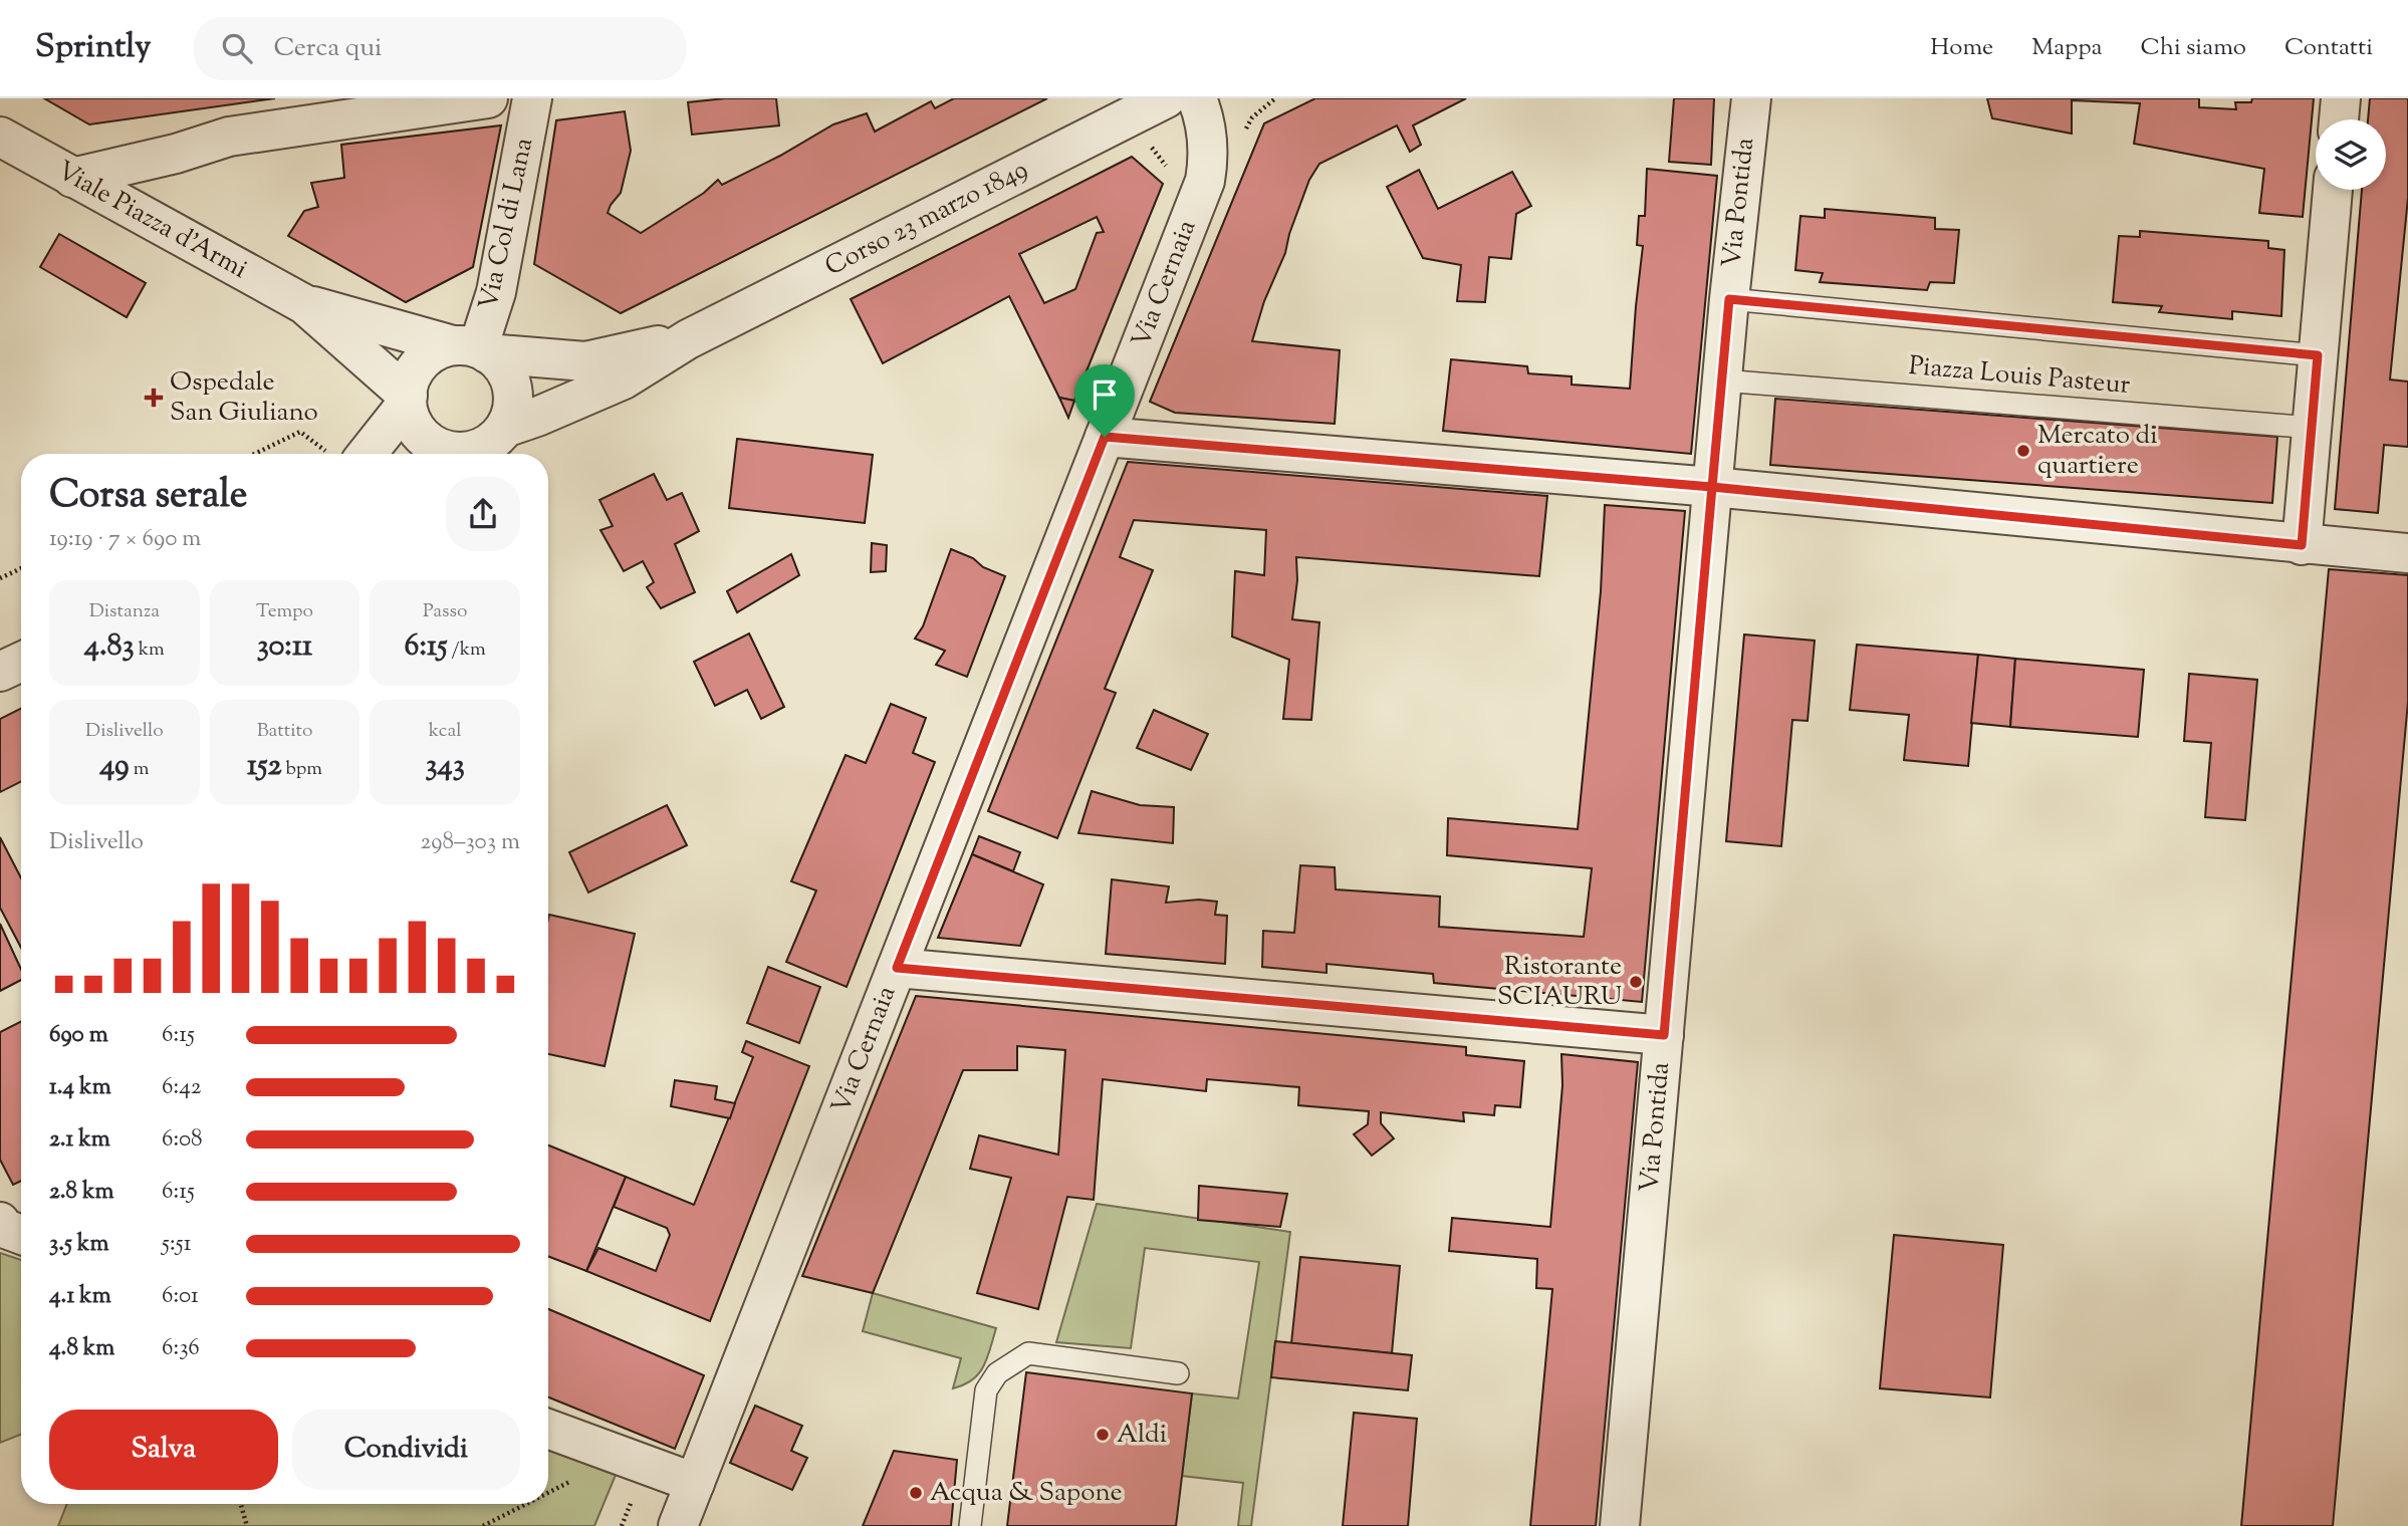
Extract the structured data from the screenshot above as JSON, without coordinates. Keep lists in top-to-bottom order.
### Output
{
  "streets": {
    "street": [
      "Via Pontida",
      "Corso 23 marzo 1849",
      "Viale Piazza d'Armi",
      "Via Col di Lana",
      "Via Cernaia"
    ],
    "lane": ["Piazza Louis Pasteur"]
  },
  "crossings": [
    ["Via Pontida", "Piazza Louis Pasteur"],
    ["Corso 23 marzo 1849", "Viale Piazza d'Armi"],
    ["Corso 23 marzo 1849", "Via Col di Lana"],
    ["Viale Piazza d'Armi", "Via Col di Lana"]
  ],
  "places": {
    "health": ["Ospedale San Giuliano"],
    "other": [
      "Mercato di quartiere",
      "Ristorante SCIAURU",
      "Aldi",
      "Acqua & Sapone"
    ]
  },
  "page": {
    "header": "Sprintly",
    "search": "Cerca qui",
    "nav": [
      "Home",
      "Mappa",
      "Chi siamo",
      "Contatti"
    ],
    "heading": ["Corsa serale", "19:19 · 7 × 690 m"],
    "stats": [
      ["Distanza", "4.83 km"],
      ["Tempo", "30:11"],
      ["Passo", "6:15 /km"],
      ["Dislivello", "49 m"],
      ["Battito", "152 bpm"],
      ["kcal", "343"]
    ],
    "chart": ["Dislivello", "298–303 m"],
    "list": [
      {
        "name": "690 m",
        "note": "6:15"
      },
      {
        "name": "1.4 km",
        "note": "6:42"
      },
      {
        "name": "2.1 km",
        "note": "6:08"
      },
      {
        "name": "2.8 km",
        "note": "6:15"
      },
      {
        "name": "3.5 km",
        "note": "5:51"
      },
      {
        "name": "4.1 km",
        "note": "6:01"
      },
      {
        "name": "4.8 km",
        "note": "6:36"
      }
    ],
    "buttons": ["Salva", "Condividi"]
  }
}
